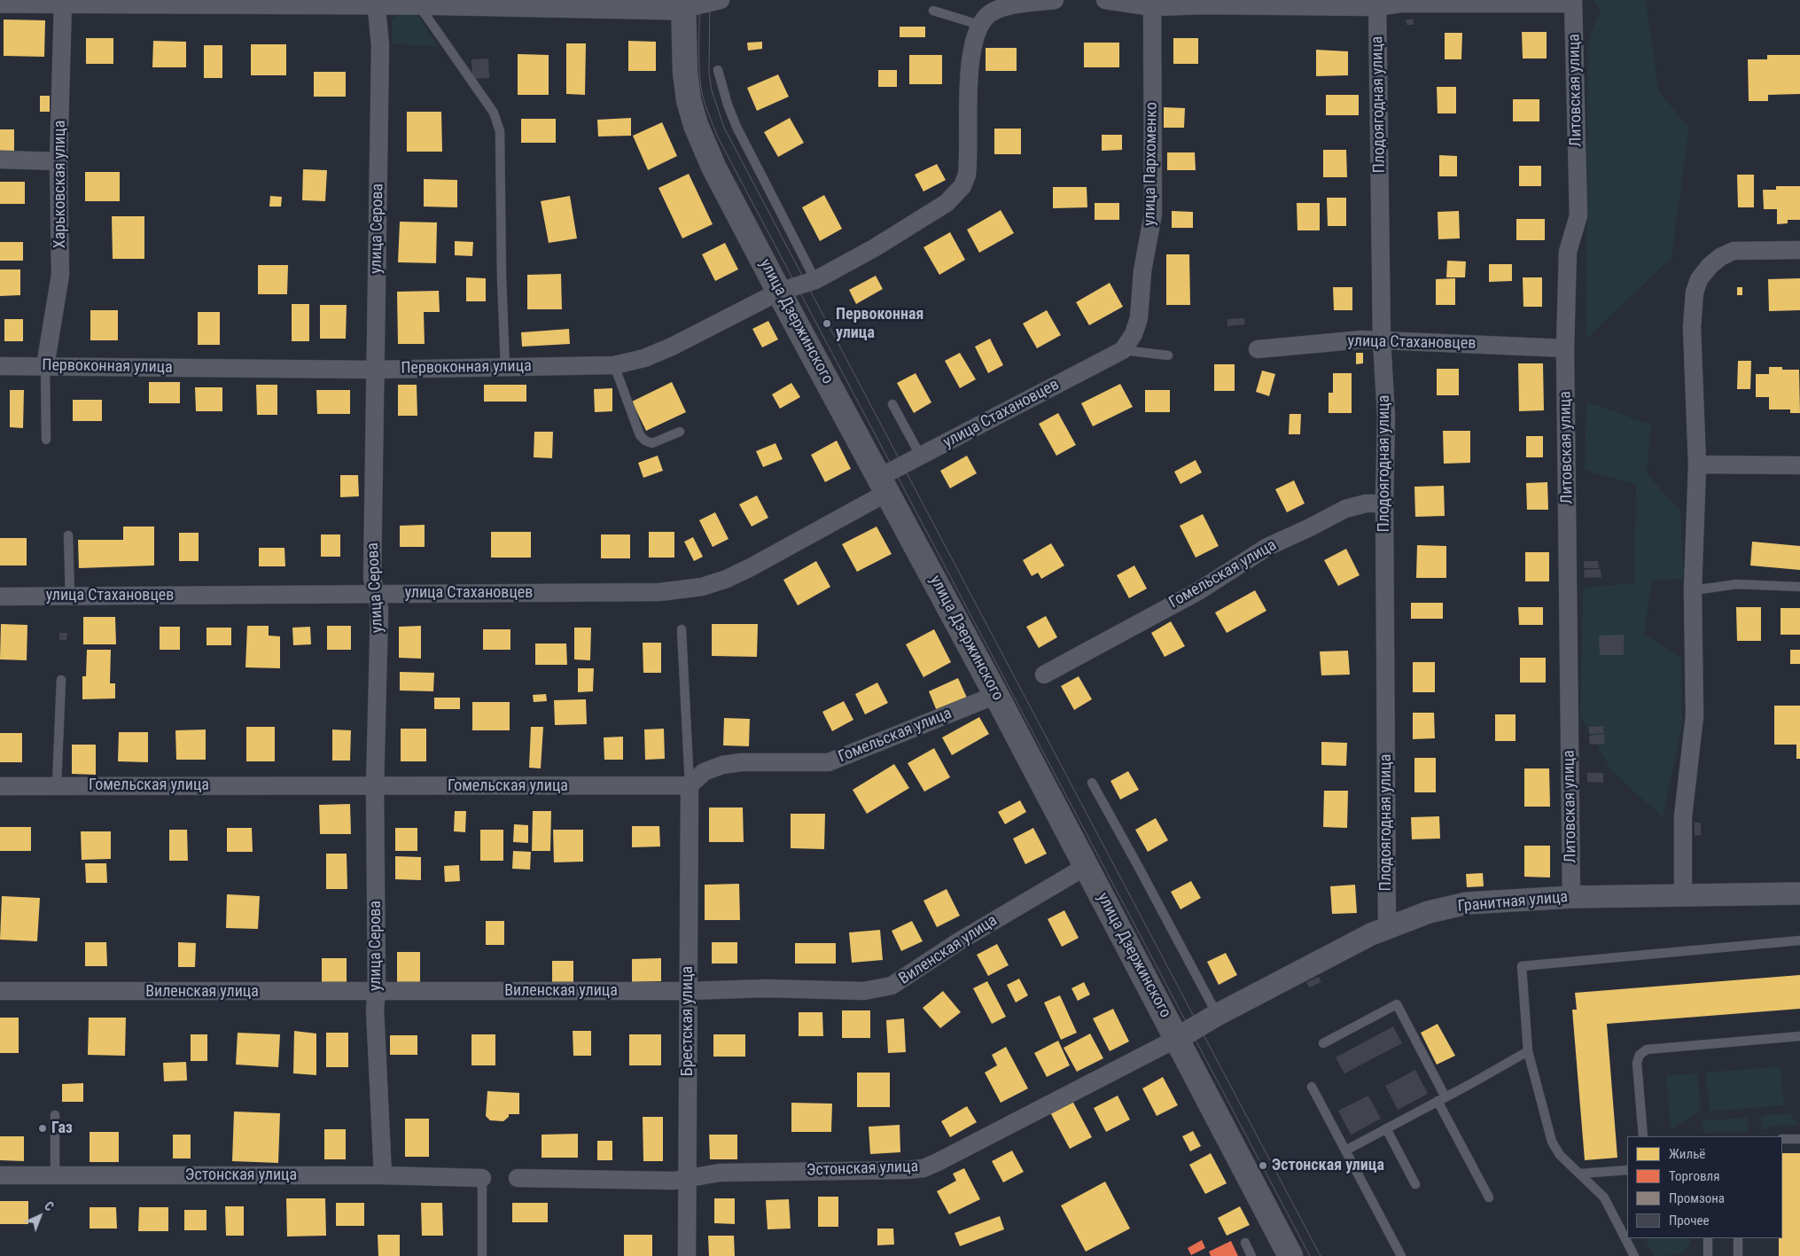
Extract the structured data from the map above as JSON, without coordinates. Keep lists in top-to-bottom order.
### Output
{
  "streets": {
    "main road": ["улица Дзержинского"],
    "street": [
      "Литовская улица",
      "Плодоягодная улица",
      "улица Пархоменко",
      "Харьковская улица",
      "улица Серова",
      "улица Стахановцев",
      "Первоконная улица",
      "Гомельская улица",
      "Гранитная улица",
      "Виленская улица",
      "Брестская улица",
      "Эстонская улица"
    ]
  },
  "crossings": [
    ["Литовская улица", "улица Стахановцев"],
    ["Литовская улица", "Гранитная улица"],
    ["Плодоягодная улица", "улица Стахановцев"],
    ["Плодоягодная улица", "Гомельская улица"],
    ["Плодоягодная улица", "Гранитная улица"],
    ["улица Пархоменко", "улица Стахановцев"],
    ["Харьковская улица", "Первоконная улица"],
    ["улица Серова", "улица Стахановцев"],
    ["улица Серова", "Первоконная улица"],
    ["улица Серова", "Гомельская улица"],
    ["улица Серова", "Виленская улица"],
    ["улица Серова", "Эстонская улица"],
    ["улица Дзержинского", "улица Стахановцев"],
    ["улица Дзержинского", "Первоконная улица"],
    ["улица Дзержинского", "Гомельская улица"],
    ["улица Дзержинского", "Гранитная улица"],
    ["улица Дзержинского", "Виленская улица"],
    ["улица Дзержинского", "Эстонская улица"],
    ["Гомельская улица", "Брестская улица"],
    ["Гранитная улица", "Эстонская улица"],
    ["Виленская улица", "Брестская улица"],
    ["Брестская улица", "Эстонская улица"]
  ],
  "places": ["Первоконная улица", "Газ", "Эстонская улица"],
  "legend": [
    "Жильё",
    "Торговля",
    "Промзона",
    "Прочее"
  ],
  "north": "top right"
}
